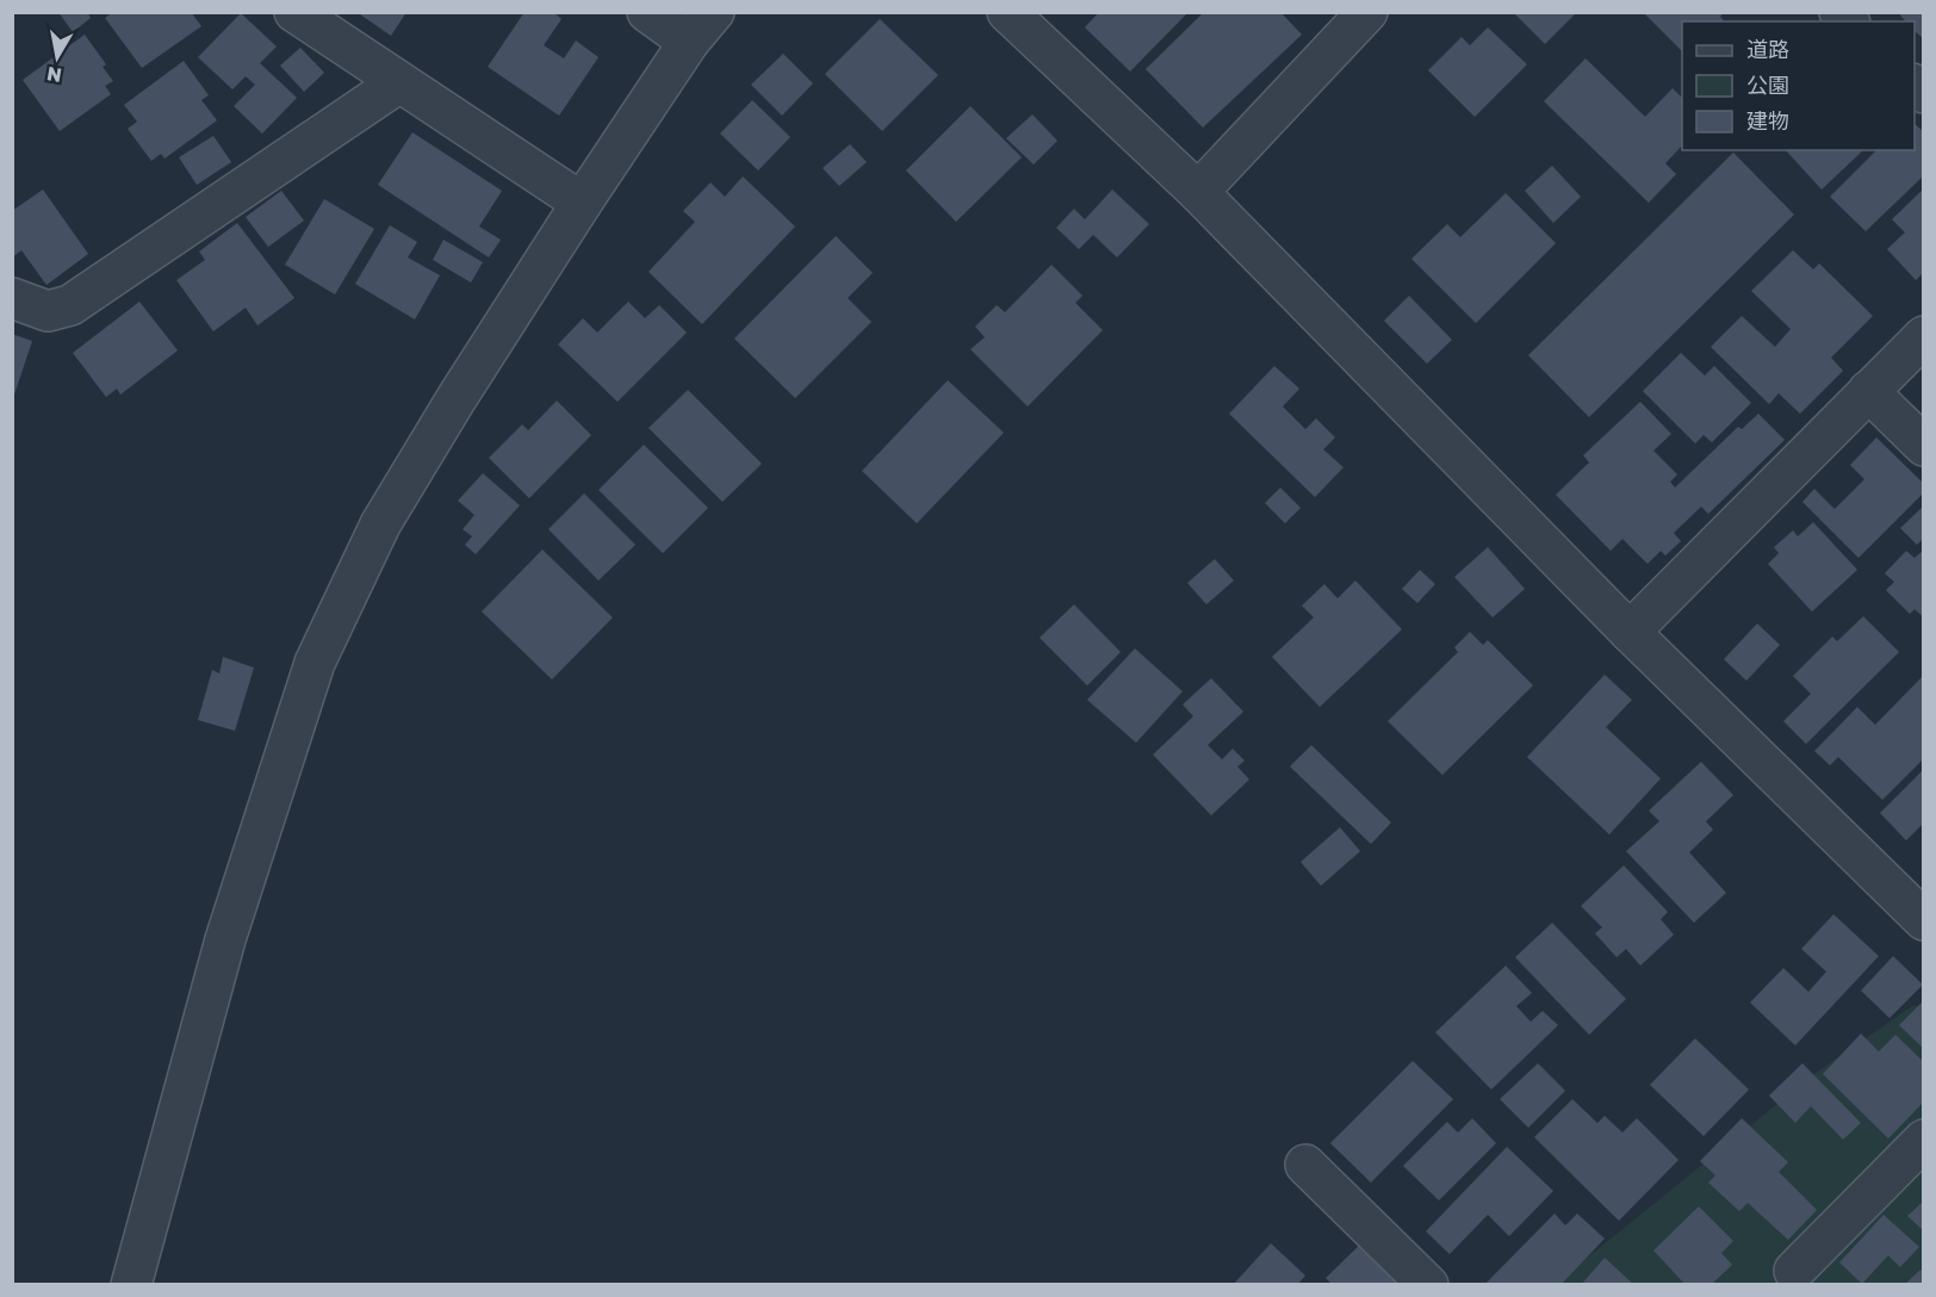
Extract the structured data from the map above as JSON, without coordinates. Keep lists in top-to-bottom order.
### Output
{
  "legend": ["道路", "公園", "建物"],
  "north": "bottom"
}
